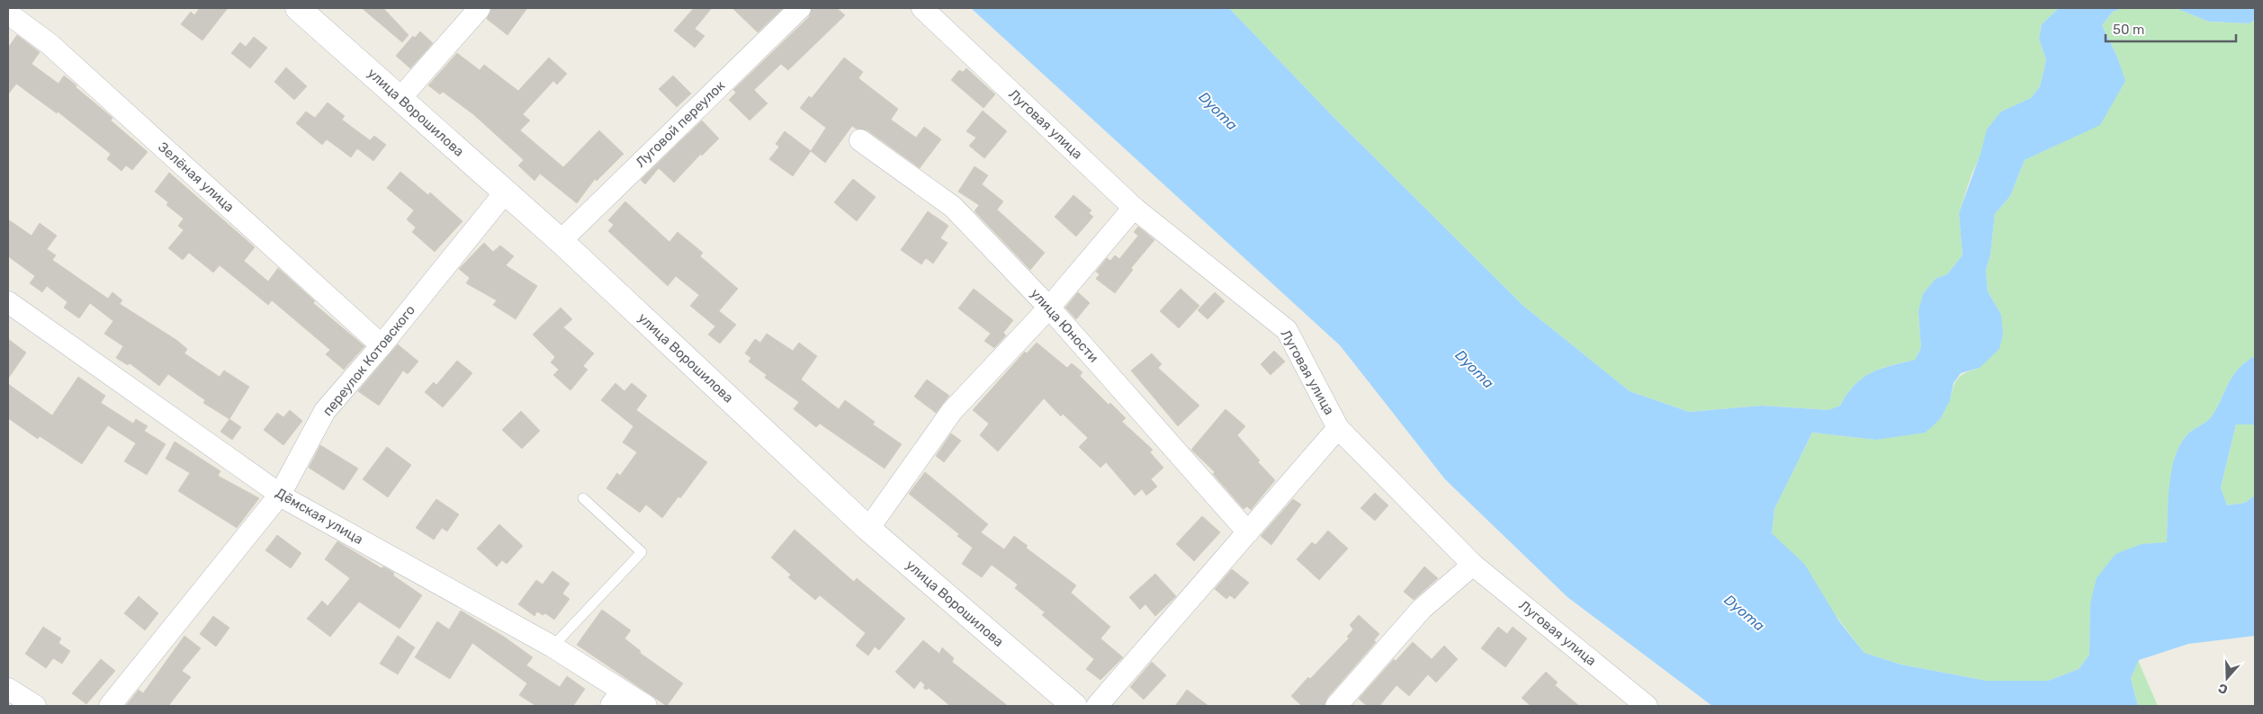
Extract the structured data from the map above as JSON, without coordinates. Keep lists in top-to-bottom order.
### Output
{
  "streets": {
    "street": [
      "улица Ворошилова",
      "Луговой переулок",
      "Луговая улица",
      "Зелёная улица",
      "улица Юности",
      "переулок Котовского",
      "Дёмская улица"
    ]
  },
  "crossings": [
    ["улица Ворошилова", "Луговой переулок"],
    ["улица Ворошилова", "переулок Котовского"],
    ["Зелёная улица", "переулок Котовского"],
    ["переулок Котовского", "Дёмская улица"]
  ],
  "water": ["Dyoma"],
  "scale_bar": "50 m",
  "north": "bottom"
}
